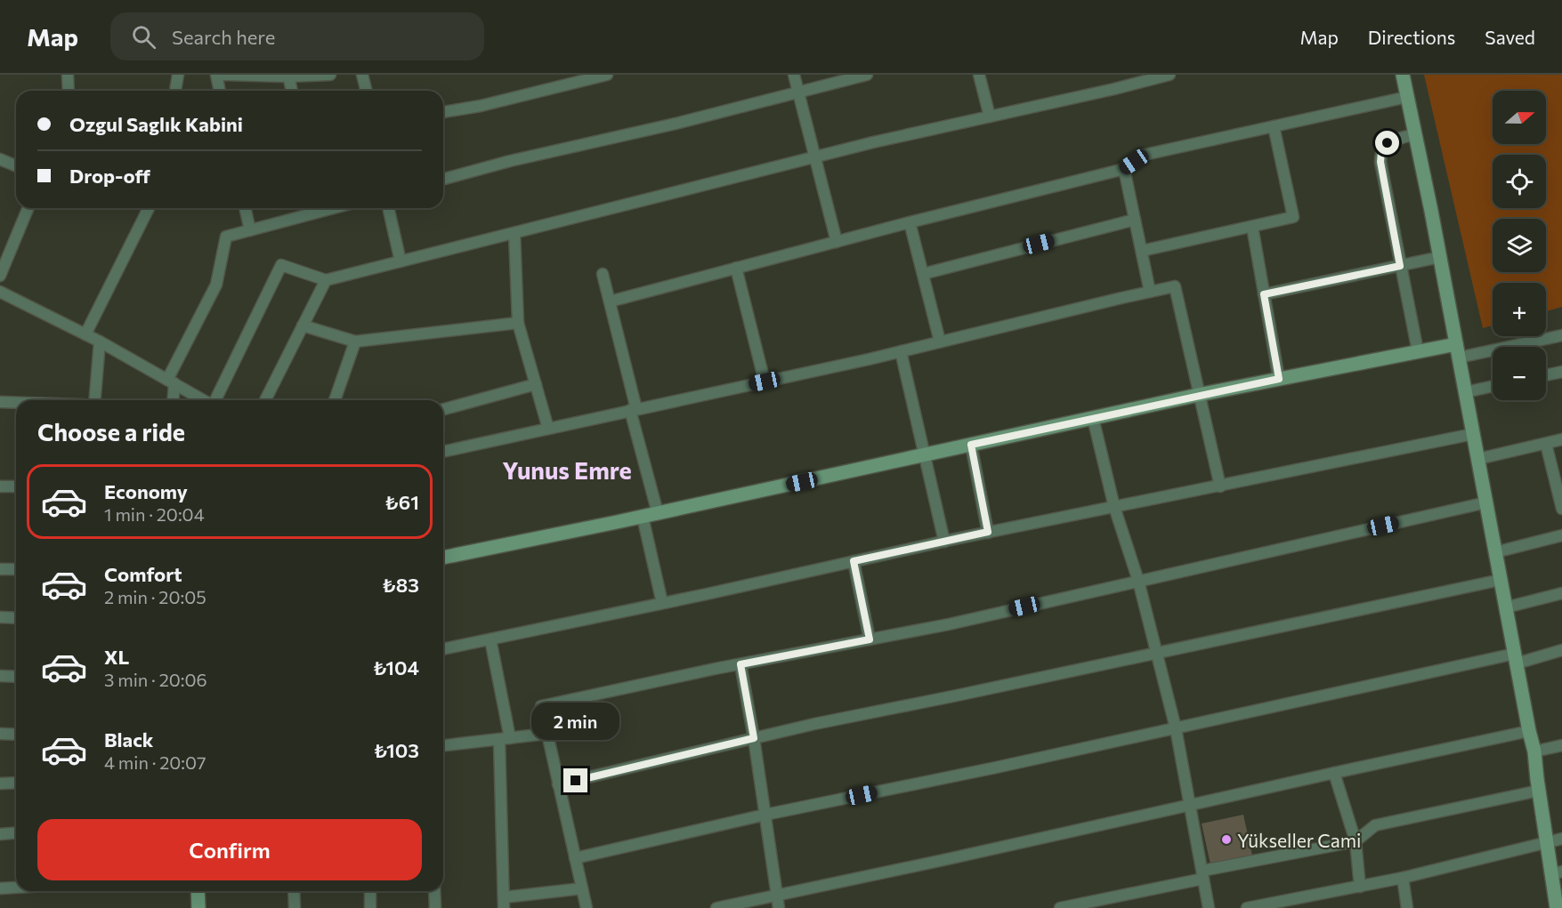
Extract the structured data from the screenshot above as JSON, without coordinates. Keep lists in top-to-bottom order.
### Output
{
  "districts": ["Yunus Emre"],
  "places": ["Yükseller Cami"],
  "north": "right",
  "page": {
    "header": "Map",
    "search": "Search here",
    "nav": ["Map", "Directions", "Saved"],
    "map_buttons": ["+", "−"],
    "banner": ["Ozgul Saglık Kabini", "Drop-off"],
    "heading": "Choose a ride",
    "list": [
      {
        "name": "Economy",
        "note": "1 min · 20:04",
        "value": "₺61"
      },
      {
        "name": "Comfort",
        "note": "2 min · 20:05",
        "value": "₺83"
      },
      {
        "name": "XL",
        "note": "3 min · 20:06",
        "value": "₺104"
      },
      {
        "name": "Black",
        "note": "4 min · 20:07",
        "value": "₺103"
      }
    ],
    "bubble": "2 min",
    "buttons": "Confirm"
  }
}
